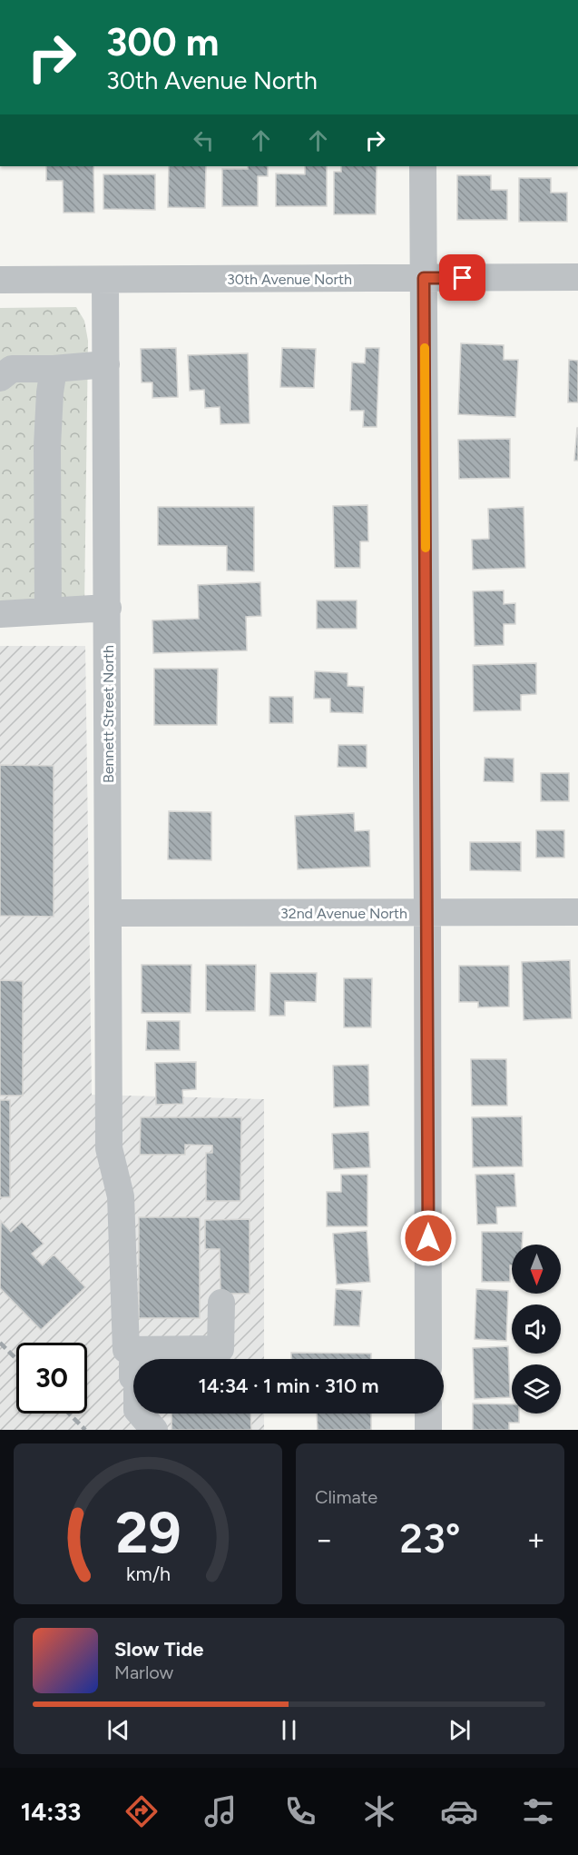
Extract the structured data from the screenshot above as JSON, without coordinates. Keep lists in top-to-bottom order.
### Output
{
  "streets": {
    "street": ["30th Avenue North", "Bennett Street North", "32nd Avenue North"]
  },
  "crossings": [
    ["30th Avenue North", "Bennett Street North"],
    ["Bennett Street North", "32nd Avenue North"]
  ],
  "north": "bottom",
  "page": {
    "turn": ["300 m", "30th Avenue North"],
    "limit": "30",
    "trip": "14:34 · 1 min · 310 m",
    "tile": "Climate",
    "heat": ["−", "23°", "+"],
    "song": ["Slow Tide", "Marlow"],
    "tabs": "14:33",
    "gauge": ["29", "km/h"]
  }
}
